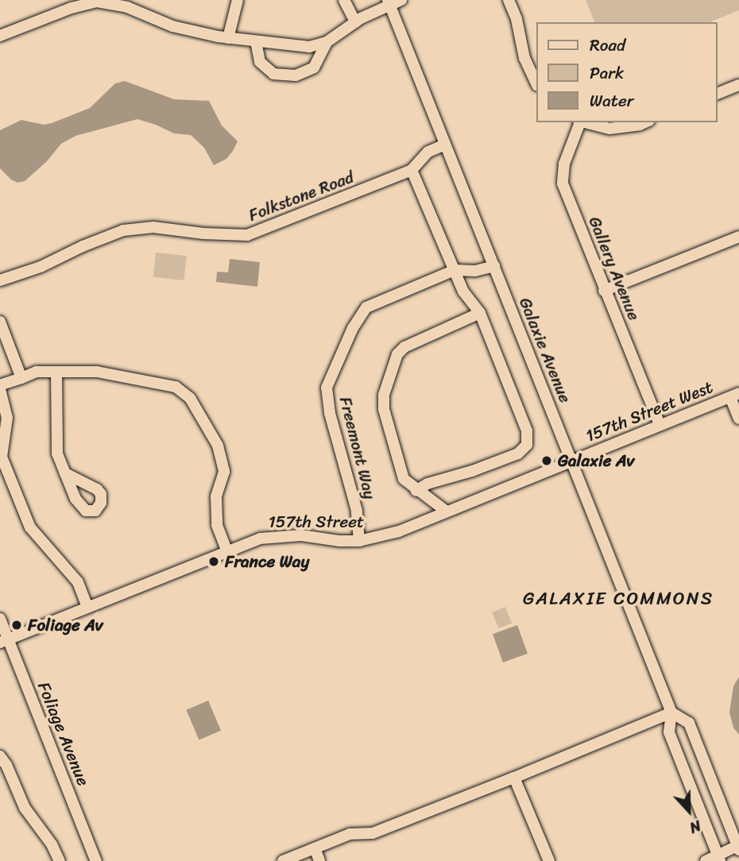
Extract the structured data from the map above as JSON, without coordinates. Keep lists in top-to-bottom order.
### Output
{
  "streets": {
    "street": [
      "Folkstone Road",
      "Gallery Avenue",
      "Galaxie Avenue",
      "157th Street West",
      "Freemont Way",
      "157th Street",
      "Foliage Avenue"
    ]
  },
  "crossings": [
    ["Folkstone Road", "Galaxie Avenue"],
    ["Gallery Avenue", "157th Street West"],
    ["Galaxie Avenue", "157th Street West"],
    ["Galaxie Avenue", "Freemont Way"],
    ["Galaxie Avenue", "157th Street"],
    ["157th Street West", "157th Street"],
    ["Freemont Way", "157th Street"],
    ["157th Street", "Foliage Avenue"]
  ],
  "districts": ["GALAXIE COMMONS"],
  "places": ["Galaxie Av", "France Way", "Foliage Av"],
  "legend": ["Road", "Park", "Water"],
  "north": "bottom"
}
